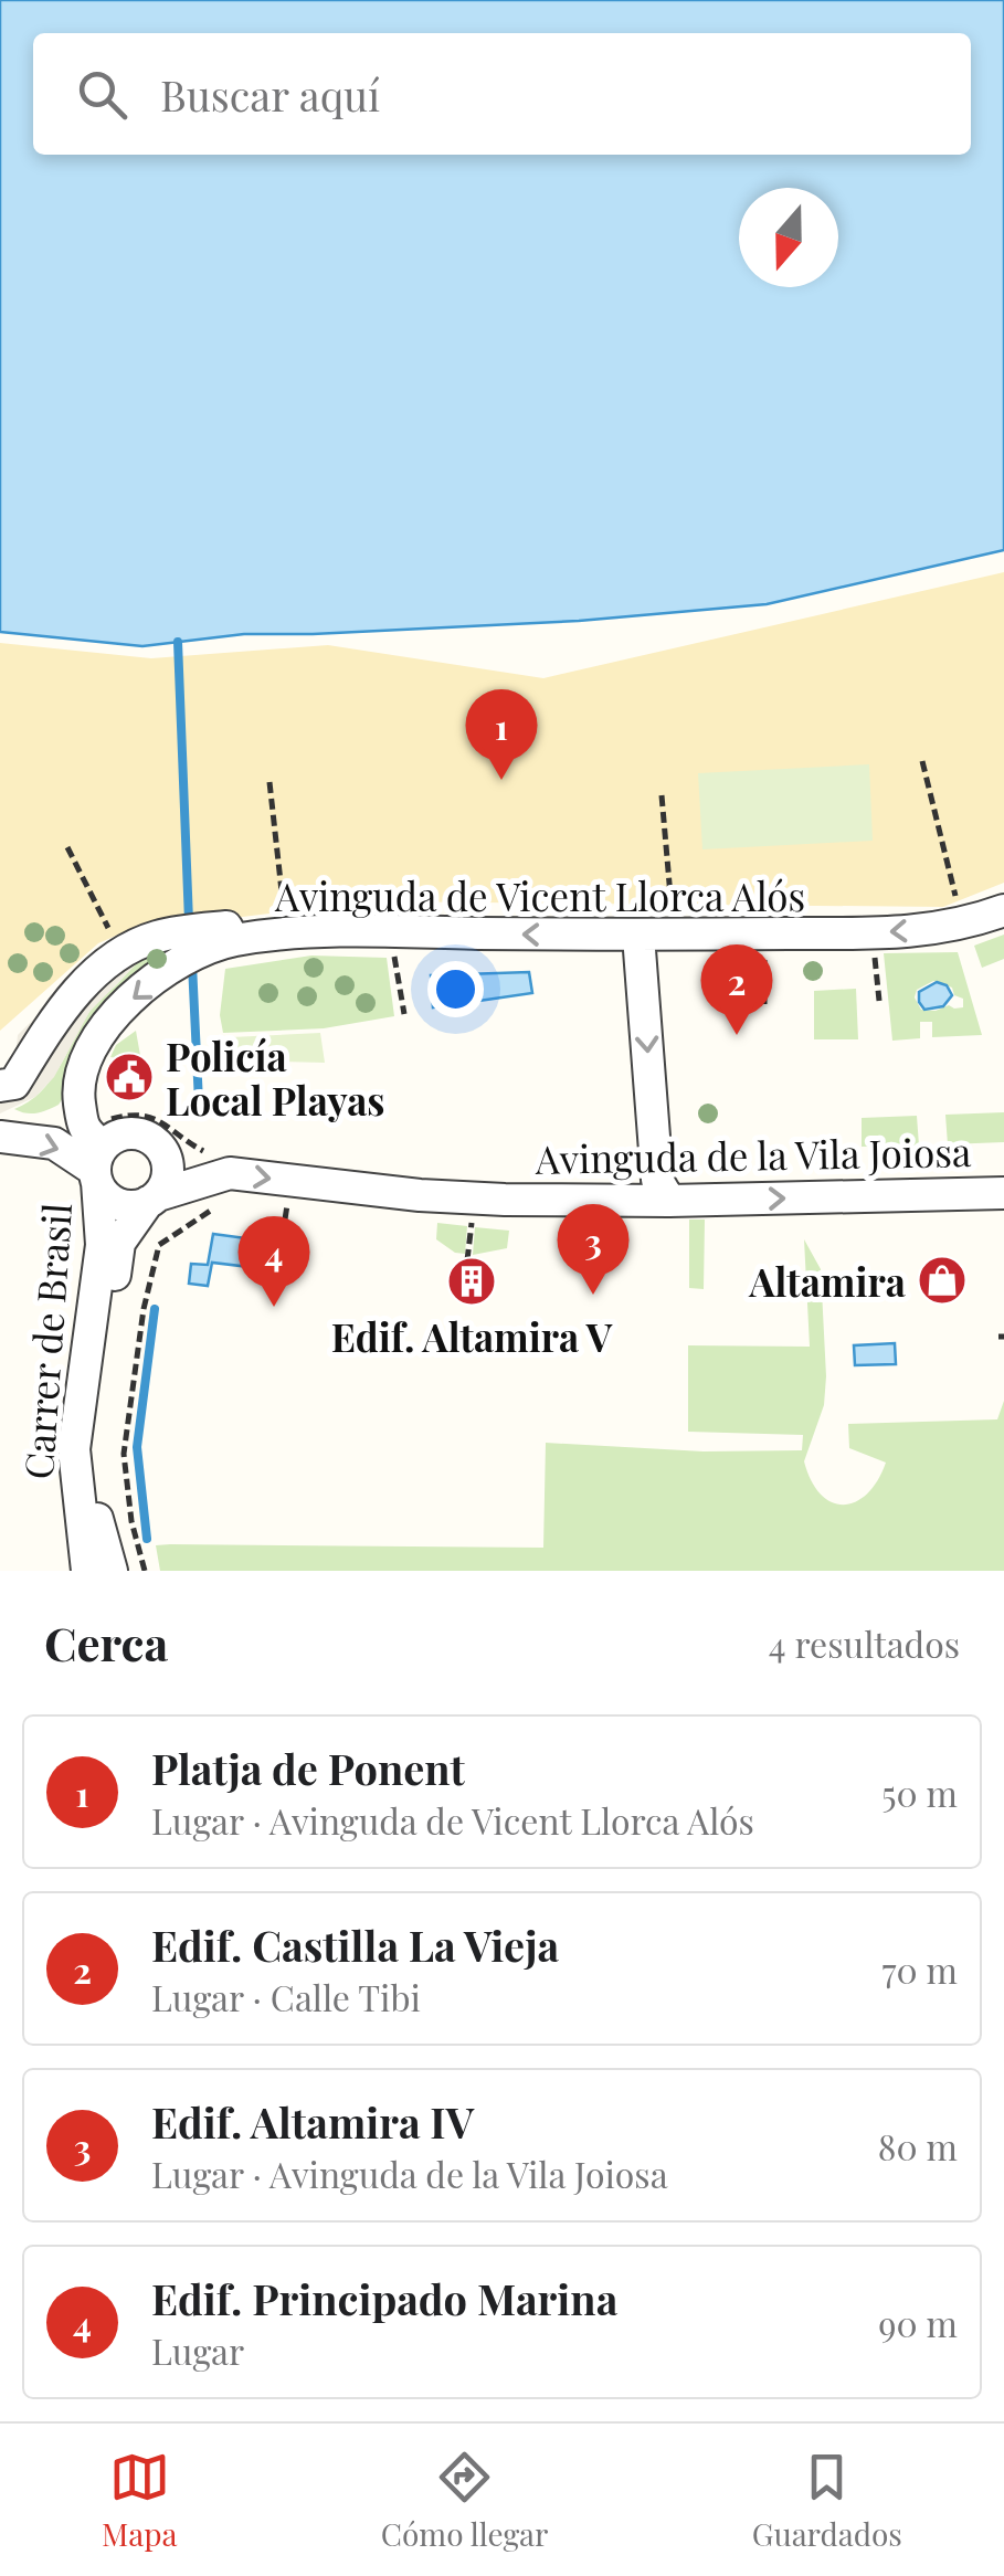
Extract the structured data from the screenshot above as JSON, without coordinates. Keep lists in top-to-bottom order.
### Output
{
  "streets": {
    "street": ["Avinguda de Vicent Llorca Alós", "Avinguda de la Vila Joiosa", "Carrer de Brasil"]
  },
  "crossings": [
    ["Avinguda de Vicent Llorca Alós", "Carrer de Brasil"]
  ],
  "one_way": ["Avinguda de Vicent Llorca Alós", "Avinguda de la Vila Joiosa"],
  "places": {
    "public building": ["Policía Local Playas"],
    "shop": ["Altamira"],
    "building": ["Edif. Altamira V"]
  },
  "north": "bottom",
  "page": {
    "search": "Buscar aquí",
    "pins": [
      "1",
      "2",
      "3",
      "4"
    ],
    "heading": ["Cerca", "4 resultados"],
    "list": [
      {
        "mark": "1",
        "name": "Platja de Ponent",
        "note": "Lugar · Avinguda de Vicent Llorca Alós",
        "value": "50 m"
      },
      {
        "mark": "2",
        "name": "Edif. Castilla La Vieja",
        "note": "Lugar · Calle Tibi",
        "value": "70 m"
      },
      {
        "mark": "3",
        "name": "Edif. Altamira IV",
        "note": "Lugar · Avinguda de la Vila Joiosa",
        "value": "80 m"
      },
      {
        "mark": "4",
        "name": "Edif. Principado Marina",
        "note": "Lugar",
        "value": "90 m"
      }
    ],
    "nav": ["Mapa", "Cómo llegar", "Guardados"]
  }
}
